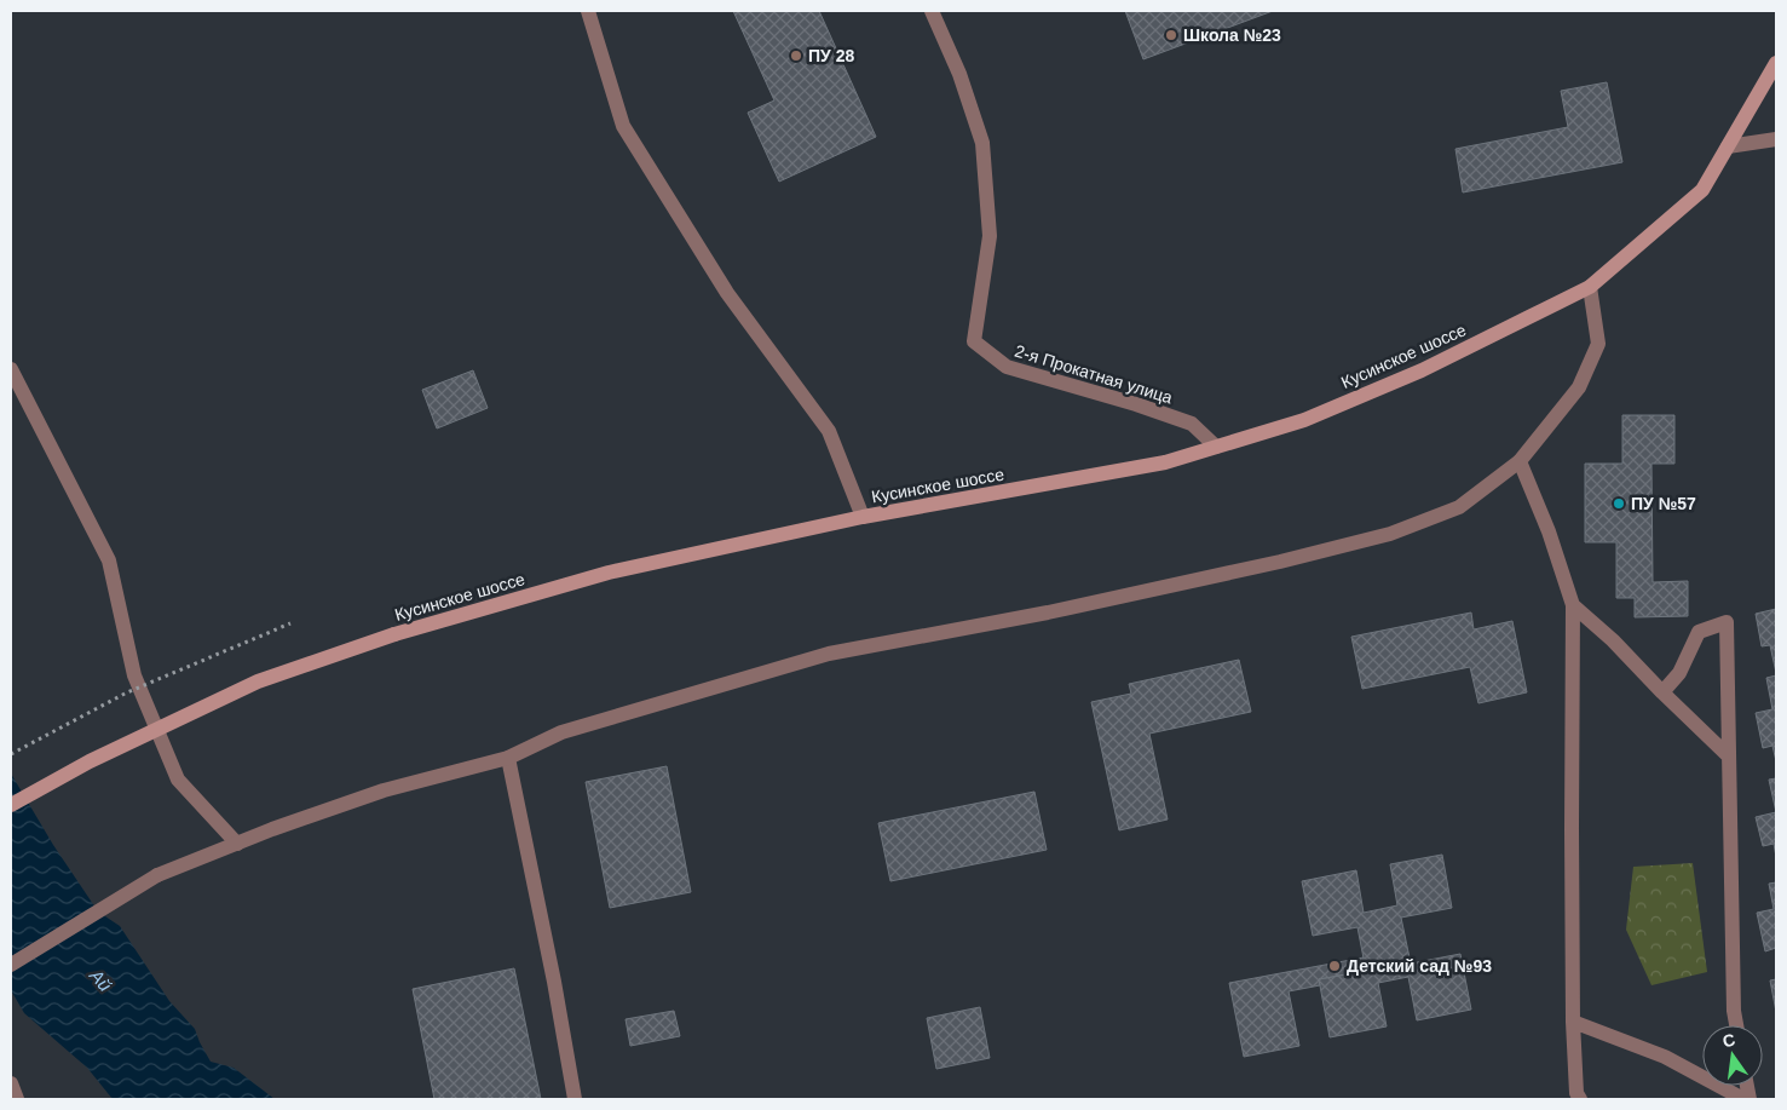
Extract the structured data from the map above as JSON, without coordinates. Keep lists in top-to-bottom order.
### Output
{
  "streets": {
    "main road": ["Кусинское шоссе"],
    "street": ["2-я Прокатная улица"]
  },
  "crossings": [
    ["Кусинское шоссе", "2-я Прокатная улица"]
  ],
  "water": ["Ай"],
  "places": [
    "Школа №23",
    "ПУ 28",
    "ПУ №57",
    "Детский сад №93"
  ],
  "north": "top"
}
